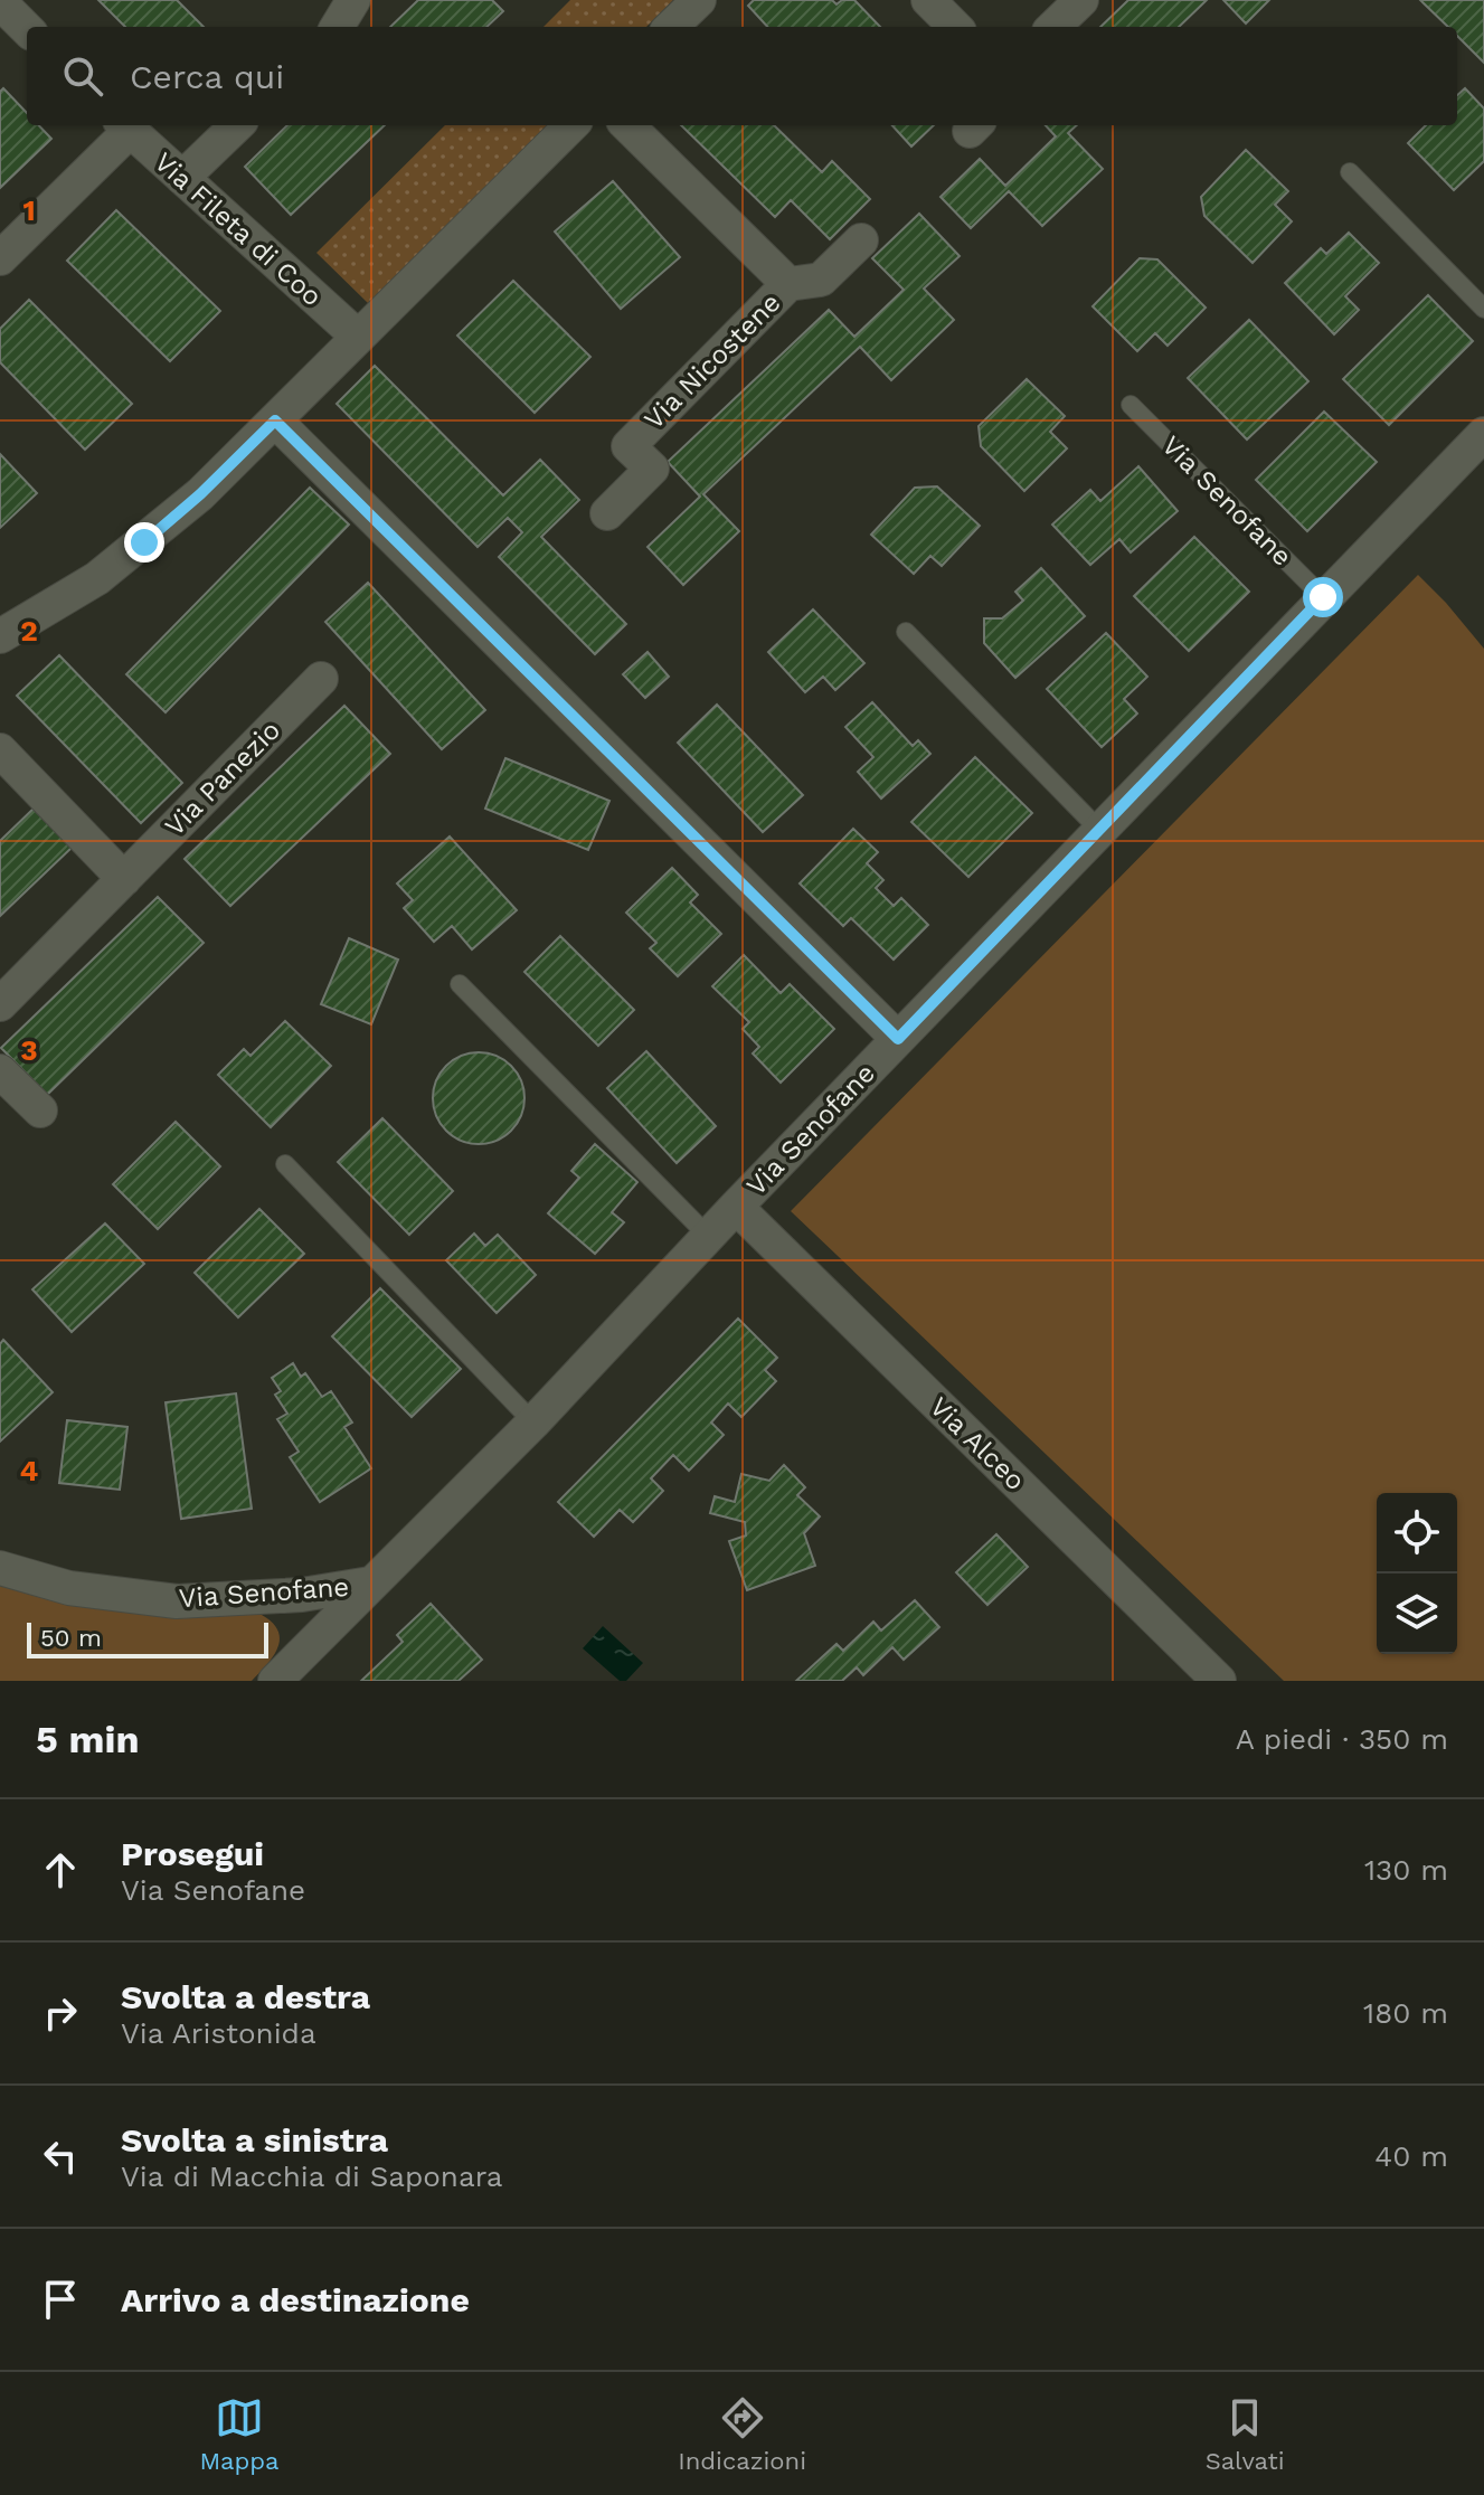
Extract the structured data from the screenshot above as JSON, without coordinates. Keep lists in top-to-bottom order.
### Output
{
  "streets": {
    "street": [
      "Via Fileta di Coo",
      "Via Nicostene",
      "Via Senofane",
      "Via Panezio",
      "Via Alceo"
    ]
  },
  "crossings": [
    ["Via Senofane", "Via Alceo"]
  ],
  "scale_bar": "50 m",
  "page": {
    "search": "Cerca qui",
    "scale": "50 m",
    "heading": ["5 min", "A piedi · 350 m"],
    "list": [
      ["Prosegui", "Via Senofane", "130 m"],
      ["Svolta a destra", "Via Aristonida", "180 m"],
      ["Svolta a sinistra", "Via di Macchia di Saponara", "40 m"],
      "Arrivo a destinazione"
    ],
    "nav": ["Mappa", "Indicazioni", "Salvati"]
  },
  "grid": {
    "rows": [
      "1",
      "2",
      "3",
      "4"
    ]
  }
}
